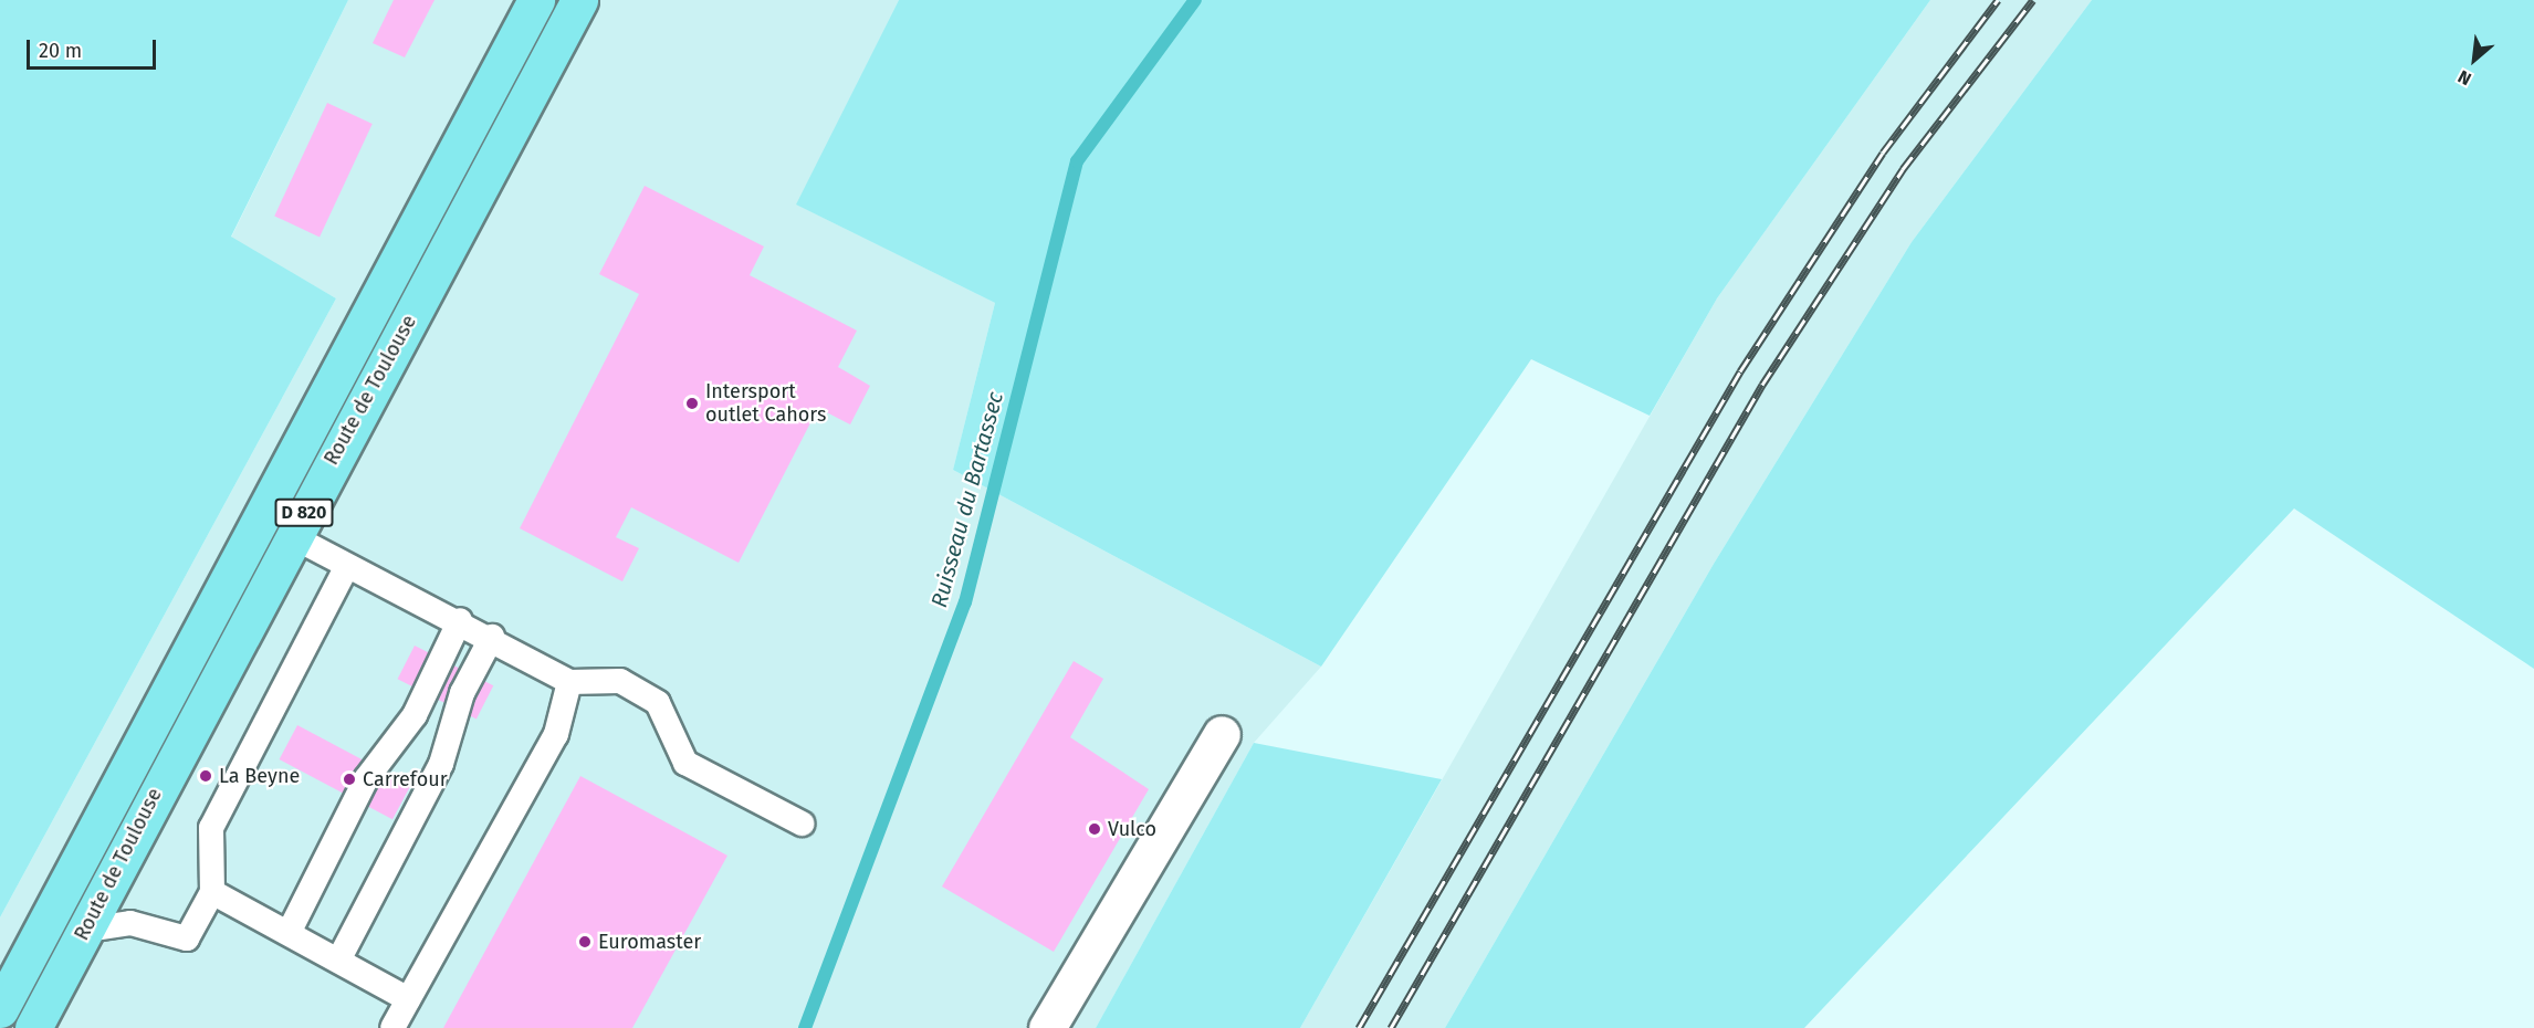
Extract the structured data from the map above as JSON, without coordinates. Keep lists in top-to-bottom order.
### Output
{
  "streets": {
    "main road": ["Route de Toulouse", "D 820"]
  },
  "water": ["Ruisseau du Bartassec"],
  "places": [
    "Intersport outlet Cahors",
    "La Beyne",
    "Carrefour",
    "Vulco",
    "Euromaster"
  ],
  "scale_bar": "20 m",
  "north": "bottom left"
}
